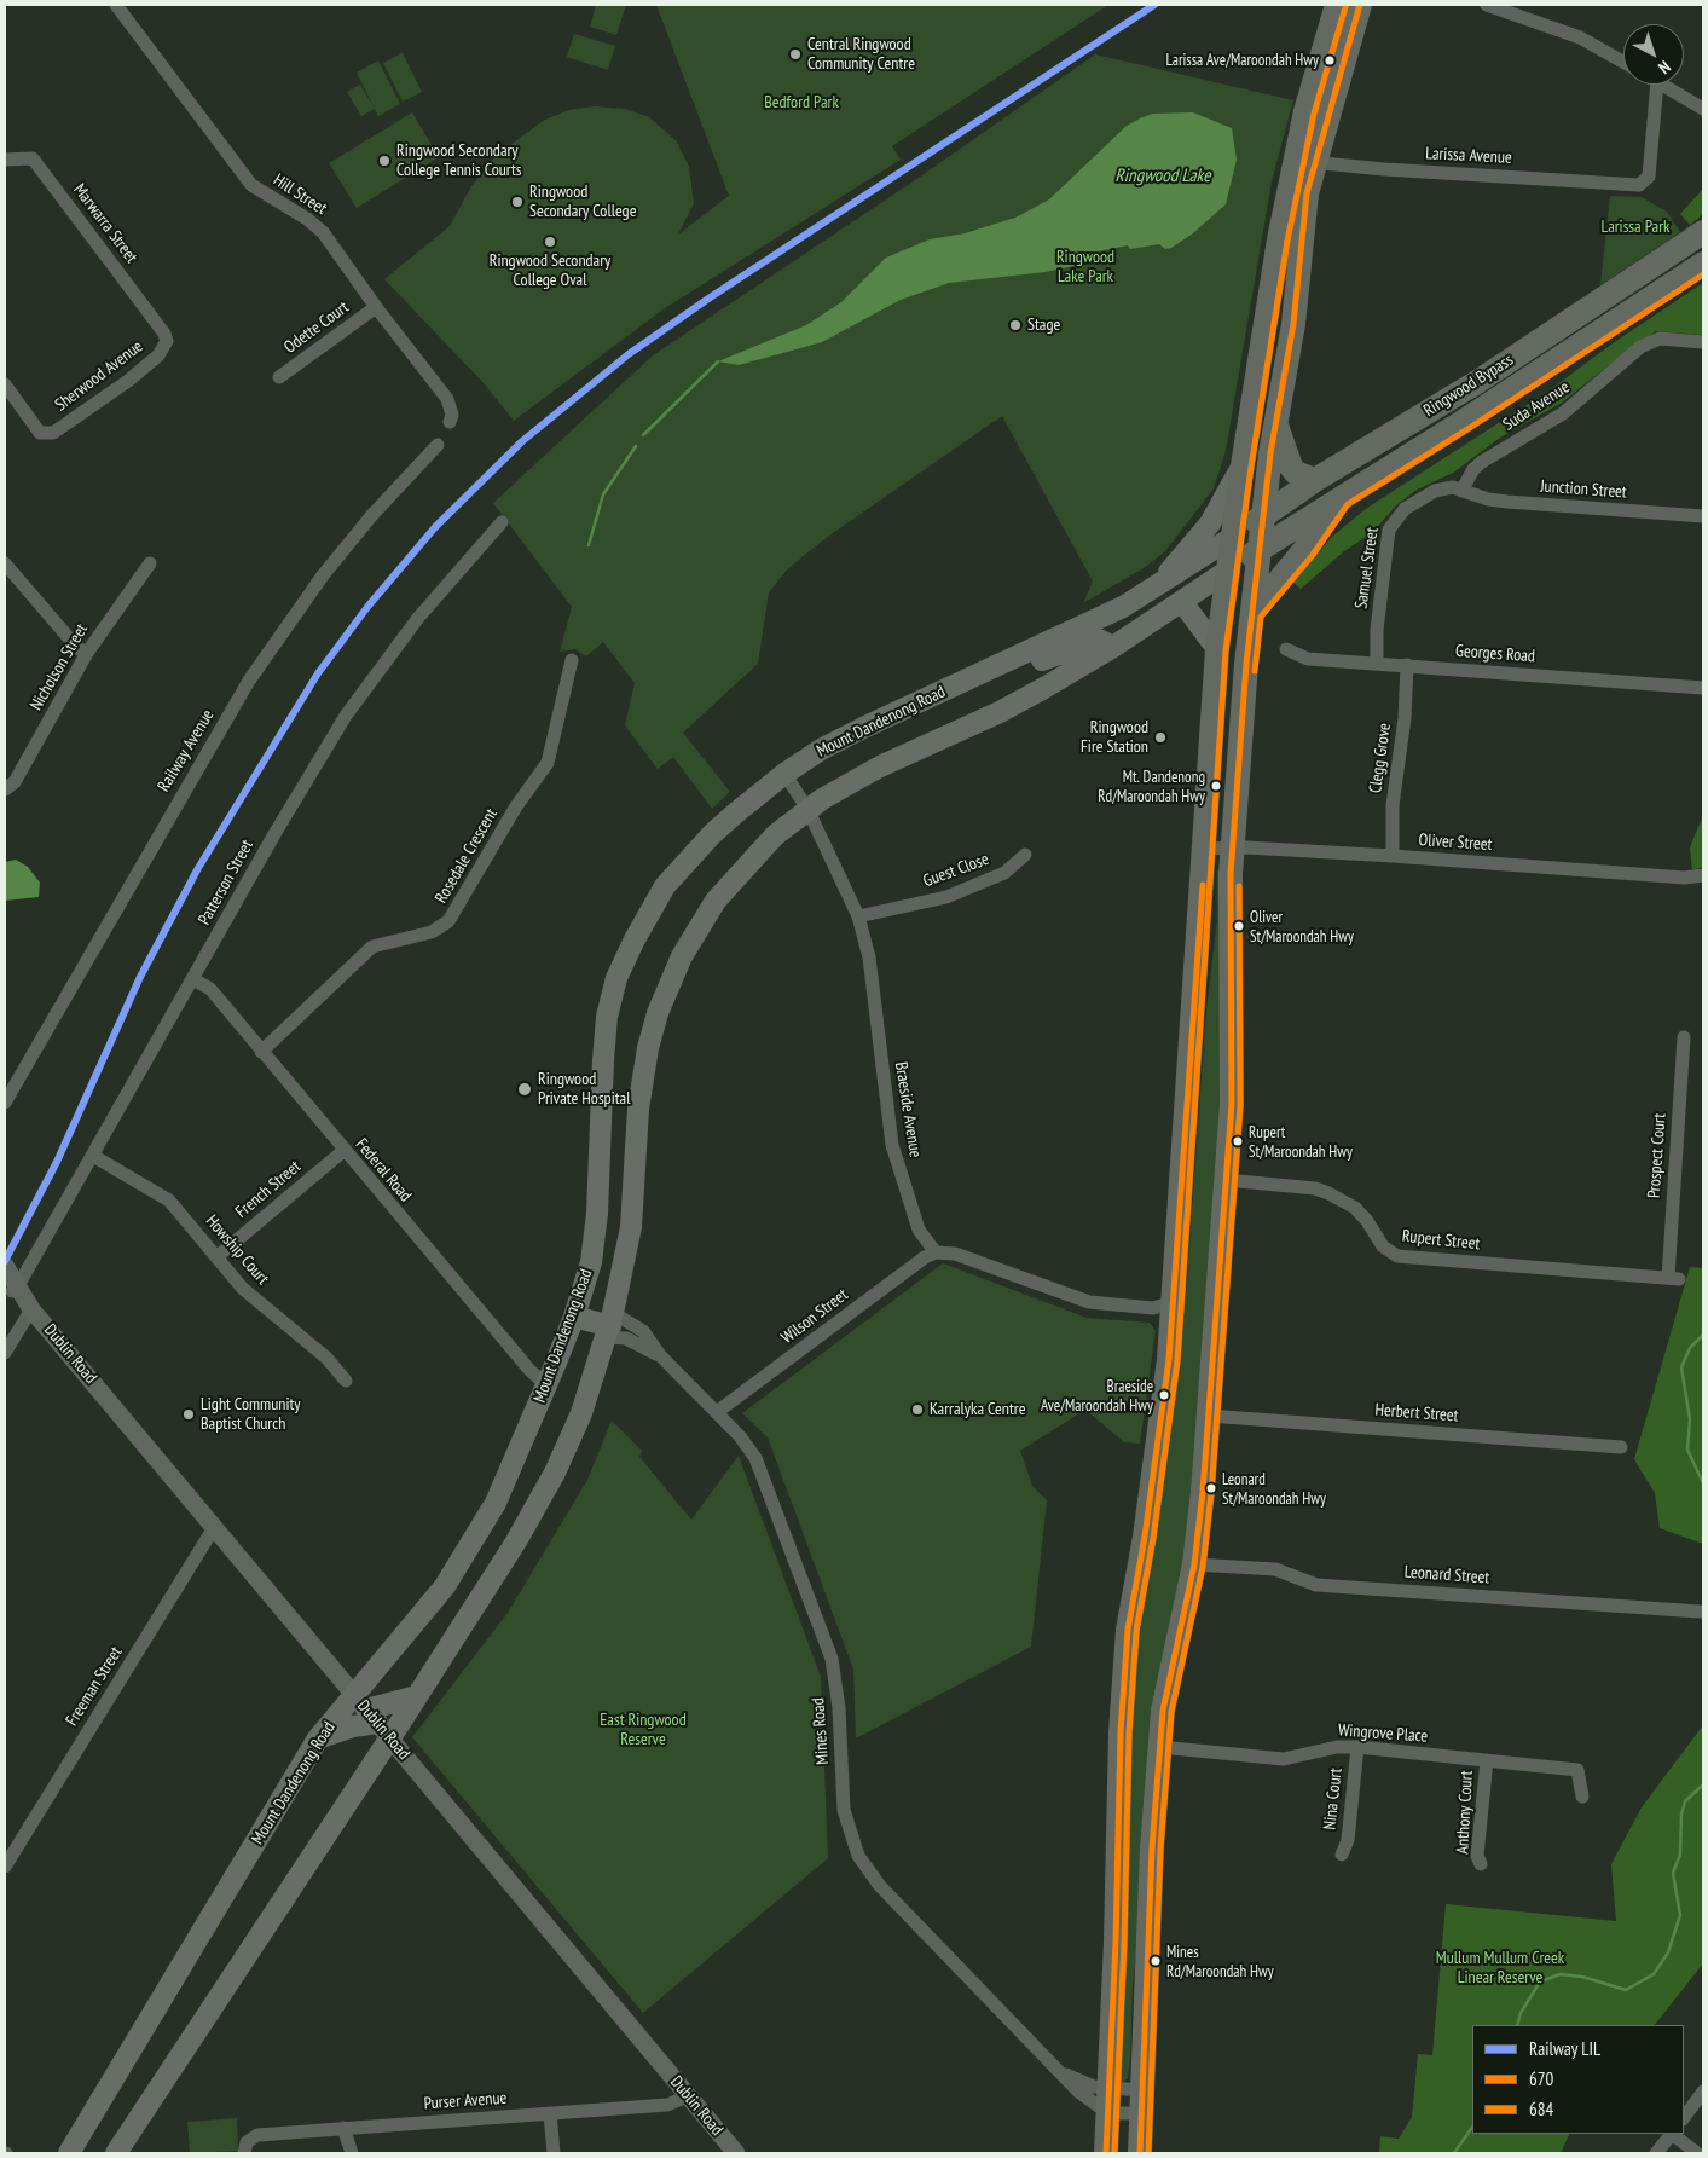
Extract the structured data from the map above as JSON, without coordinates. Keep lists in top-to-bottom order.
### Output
{
  "streets": {
    "highway": ["Ringwood Bypass"],
    "main road": ["Mount Dandenong Road", "Dublin Road"],
    "street": [
      "Larissa Avenue",
      "Hill Street",
      "Marwarra Street",
      "Odette Court",
      "Sherwood Avenue",
      "Suda Avenue",
      "Junction Street",
      "Samuel Street",
      "Georges Road",
      "Nicholson Street",
      "Railway Avenue",
      "Clegg Grove",
      "Oliver Street",
      "Rosedale Crescent",
      "Guest Close",
      "Patterson Street",
      "Braeside Avenue",
      "Prospect Court",
      "Federal Road",
      "French Street",
      "Rupert Street",
      "Howship Court",
      "Wilson Street",
      "Herbert Street",
      "Leonard Street",
      "Freeman Street",
      "Mines Road",
      "Wingrove Place",
      "Nina Court",
      "Anthony Court",
      "Purser Avenue"
    ]
  },
  "crossings": [
    ["Hill Street", "Odette Court"],
    ["Marwarra Street", "Sherwood Avenue"],
    ["Ringwood Bypass", "Mount Dandenong Road"],
    ["Suda Avenue", "Junction Street"],
    ["Suda Avenue", "Samuel Street"],
    ["Junction Street", "Samuel Street"],
    ["Samuel Street", "Georges Road"],
    ["Georges Road", "Clegg Grove"],
    ["Mount Dandenong Road", "Braeside Avenue"],
    ["Mount Dandenong Road", "Federal Road"],
    ["Mount Dandenong Road", "Dublin Road"],
    ["Mount Dandenong Road", "Mines Road"],
    ["Clegg Grove", "Oliver Street"],
    ["Rosedale Crescent", "Federal Road"],
    ["Guest Close", "Braeside Avenue"],
    ["Patterson Street", "Federal Road"],
    ["Patterson Street", "Howship Court"],
    ["Patterson Street", "Dublin Road"],
    ["Braeside Avenue", "Wilson Street"],
    ["Prospect Court", "Rupert Street"],
    ["Federal Road", "French Street"],
    ["French Street", "Howship Court"],
    ["Wilson Street", "Mines Road"],
    ["Dublin Road", "Freeman Street"],
    ["Dublin Road", "Purser Avenue"],
    ["Wingrove Place", "Nina Court"],
    ["Wingrove Place", "Anthony Court"]
  ],
  "water": ["Ringwood Lake"],
  "parks": [
    "Bedford Park",
    "Larissa Park",
    "Ringwood Lake Park",
    "East Ringwood Reserve",
    "Mullum Mullum Creek Linear Reserve"
  ],
  "places": [
    "Central Ringwood Community Centre",
    "Larissa Ave/Maroondah Hwy",
    "Ringwood Secondary College Tennis Courts",
    "Ringwood Secondary College",
    "Ringwood Secondary College Oval",
    "Stage",
    "Ringwood Fire Station",
    "Mt. Dandenong Rd/Maroondah Hwy",
    "Oliver St/Maroondah Hwy",
    "Ringwood Private Hospital",
    "Rupert St/Maroondah Hwy",
    "Braeside Ave/Maroondah Hwy",
    "Karralyka Centre",
    "Light Community Baptist Church",
    "Leonard St/Maroondah Hwy",
    "Mines Rd/Maroondah Hwy"
  ],
  "lines": ["rail line LIL", "transit line 670", "transit line 684"],
  "legend": ["Railway LIL", "670", "684"],
  "north": "bottom right"
}
